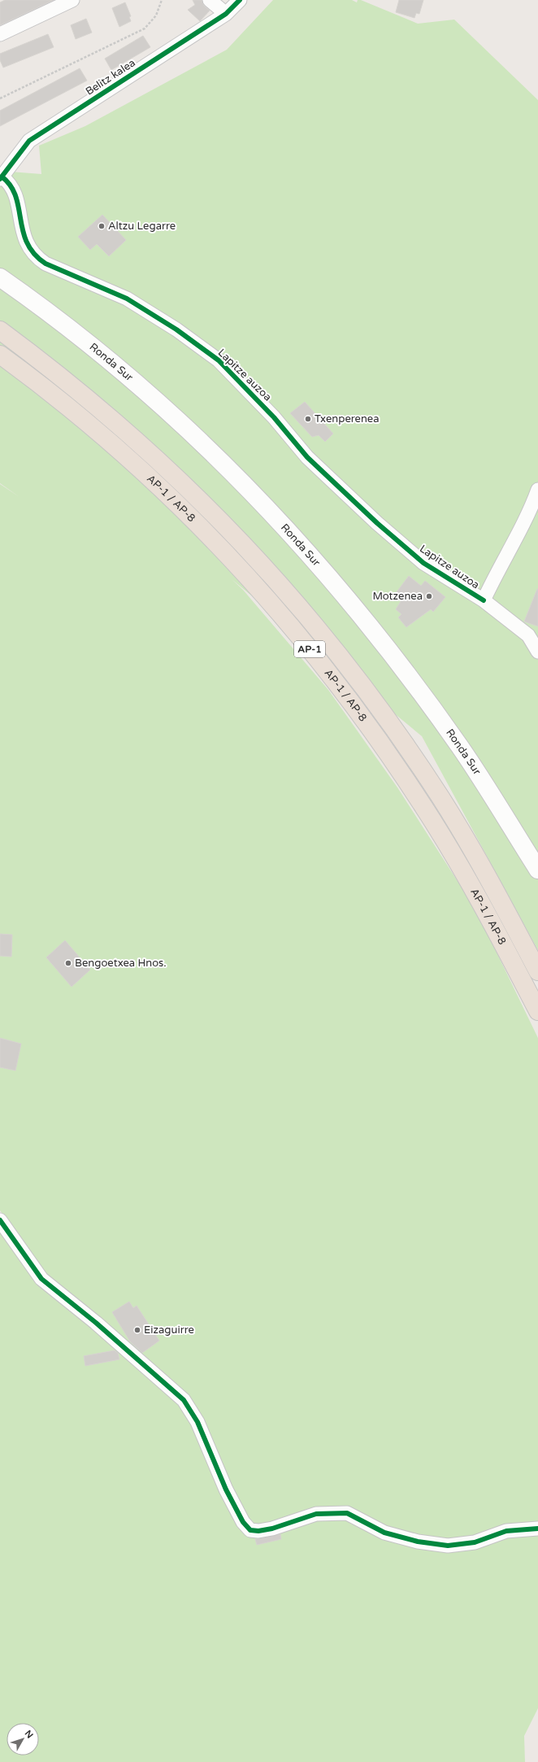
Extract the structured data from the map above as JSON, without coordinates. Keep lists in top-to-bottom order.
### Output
{
  "streets": {
    "highway": ["AP-1 / AP-8", "AP-1"],
    "main road": ["Ronda Sur"],
    "street": ["Belitz kalea", "Lapitze auzoa"]
  },
  "crossings": [
    ["Belitz kalea", "Lapitze auzoa"]
  ],
  "places": [
    "Altzu Legarre",
    "Txenperenea",
    "Motzenea",
    "Bengoetxea Hnos.",
    "Eizaguirre"
  ],
  "north": "top right"
}
